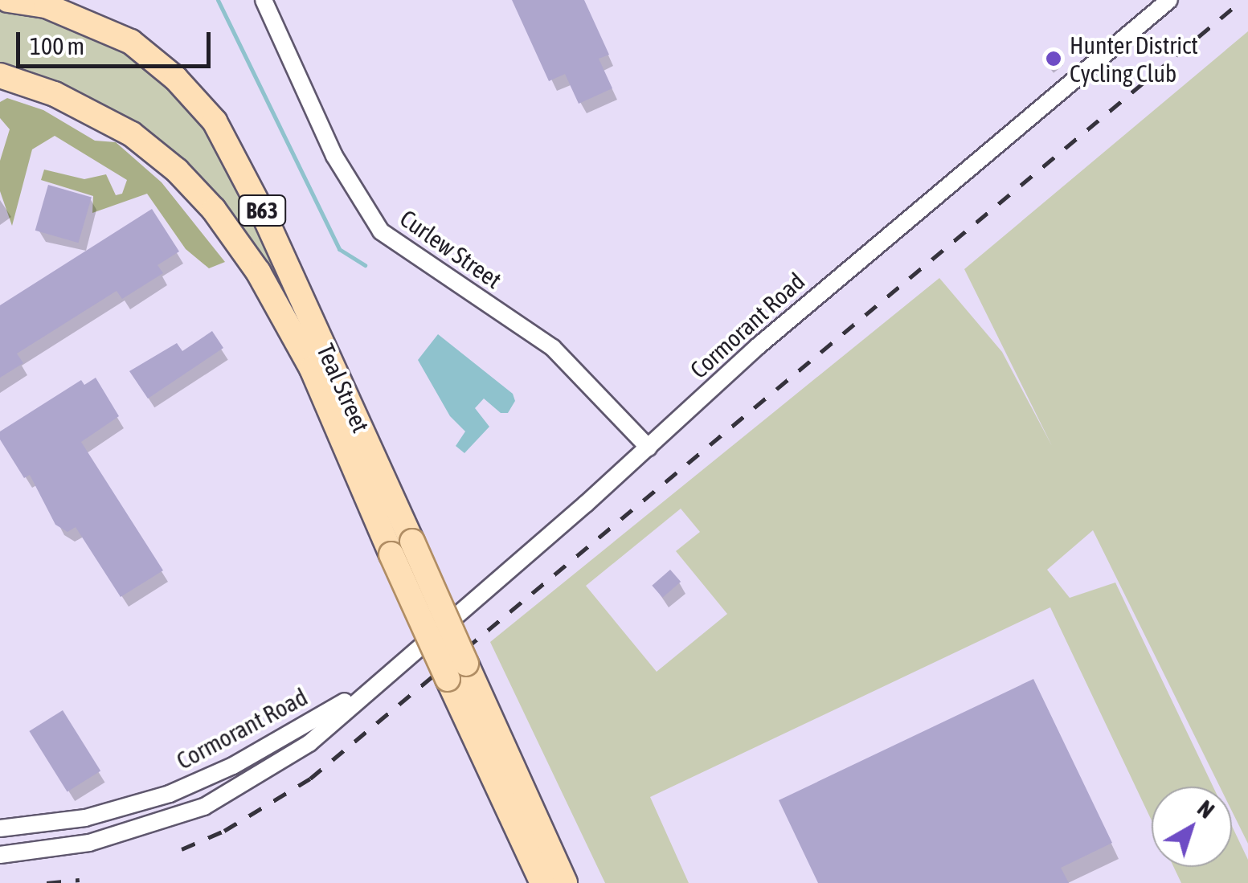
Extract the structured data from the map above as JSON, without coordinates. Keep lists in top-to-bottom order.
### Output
{
  "streets": {
    "main road": ["B63", "Teal Street"],
    "street": ["Curlew Street", "Cormorant Road"]
  },
  "crossings": [
    ["Curlew Street", "Cormorant Road"]
  ],
  "places": ["Hunter District Cycling Club"],
  "scale_bar": "100 m",
  "north": "top right"
}
